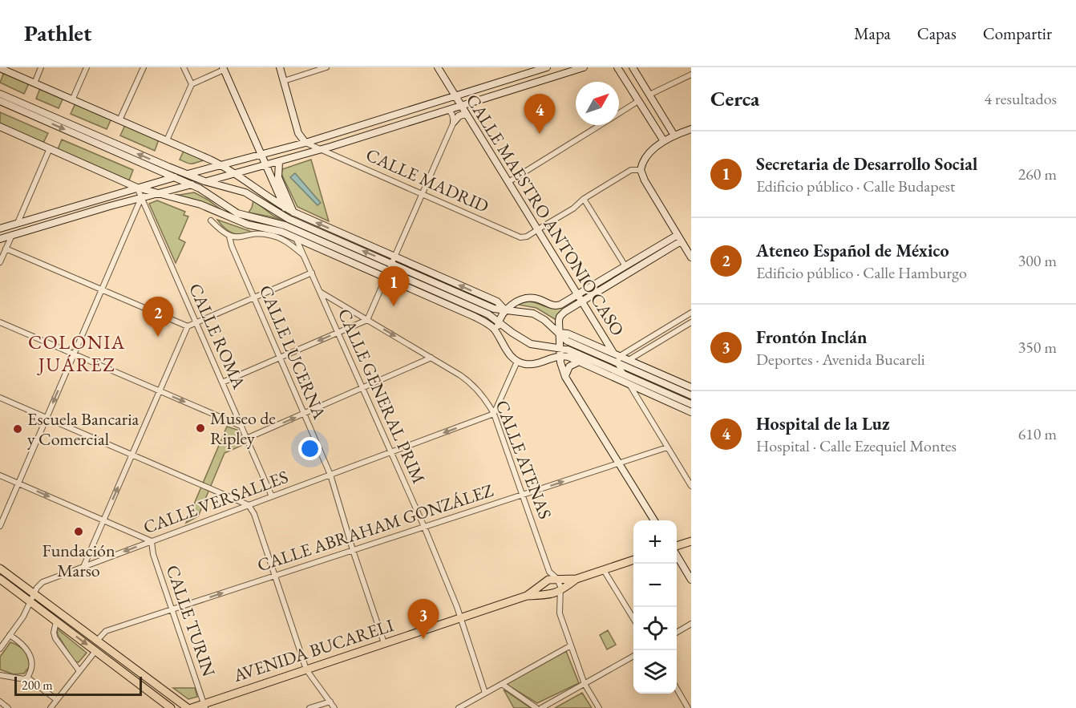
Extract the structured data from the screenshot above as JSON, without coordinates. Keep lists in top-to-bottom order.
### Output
{
  "streets": {
    "main road": ["CALLE MAESTRO ANTONIO CASO", "AVENIDA BUCARELI"],
    "street": [
      "CALLE MADRID",
      "CALLE ROMA",
      "CALLE LUCERNA",
      "CALLE GENERAL PRIM",
      "CALLE ATENAS",
      "CALLE VERSALLES",
      "CALLE ABRAHAM GONZÁLEZ",
      "CALLE TURIN"
    ]
  },
  "crossings": [
    ["CALLE MADRID", "CALLE MAESTRO ANTONIO CASO"],
    ["CALLE ROMA", "CALLE VERSALLES"],
    ["CALLE LUCERNA", "CALLE VERSALLES"],
    ["CALLE LUCERNA", "CALLE ABRAHAM GONZÁLEZ"],
    ["CALLE LUCERNA", "AVENIDA BUCARELI"],
    ["CALLE GENERAL PRIM", "CALLE ATENAS"],
    ["CALLE GENERAL PRIM", "CALLE VERSALLES"],
    ["CALLE GENERAL PRIM", "CALLE ABRAHAM GONZÁLEZ"],
    ["CALLE GENERAL PRIM", "AVENIDA BUCARELI"],
    ["CALLE ATENAS", "CALLE VERSALLES"],
    ["CALLE ATENAS", "CALLE ABRAHAM GONZÁLEZ"],
    ["CALLE ATENAS", "AVENIDA BUCARELI"],
    ["CALLE VERSALLES", "CALLE TURIN"],
    ["CALLE ABRAHAM GONZÁLEZ", "CALLE TURIN"],
    ["CALLE TURIN", "AVENIDA BUCARELI"]
  ],
  "one_way": ["CALLE VERSALLES"],
  "districts": ["COLONIA JUÁREZ"],
  "places": ["Museo de Ripley", "Escuela Bancaria y Comercial", "Fundación Marso"],
  "scale_bar": "200 m",
  "north": "top right",
  "page": {
    "header": "Pathlet",
    "nav": ["Mapa", "Capas", "Compartir"],
    "heading": ["Cerca", "4 resultados"],
    "pins": [
      "4",
      "1",
      "2",
      "3"
    ],
    "list": [
      {
        "mark": "1",
        "name": "Secretaria de Desarrollo Social",
        "note": "Edificio público · Calle Budapest",
        "value": "260 m"
      },
      {
        "mark": "2",
        "name": "Ateneo Español de México",
        "note": "Edificio público · Calle Hamburgo",
        "value": "300 m"
      },
      {
        "mark": "3",
        "name": "Frontón Inclán",
        "note": "Deportes · Avenida Bucareli",
        "value": "350 m"
      },
      {
        "mark": "4",
        "name": "Hospital de la Luz",
        "note": "Hospital · Calle Ezequiel Montes",
        "value": "610 m"
      }
    ],
    "map_buttons": ["+", "−"],
    "scale": "200 m"
  }
}
